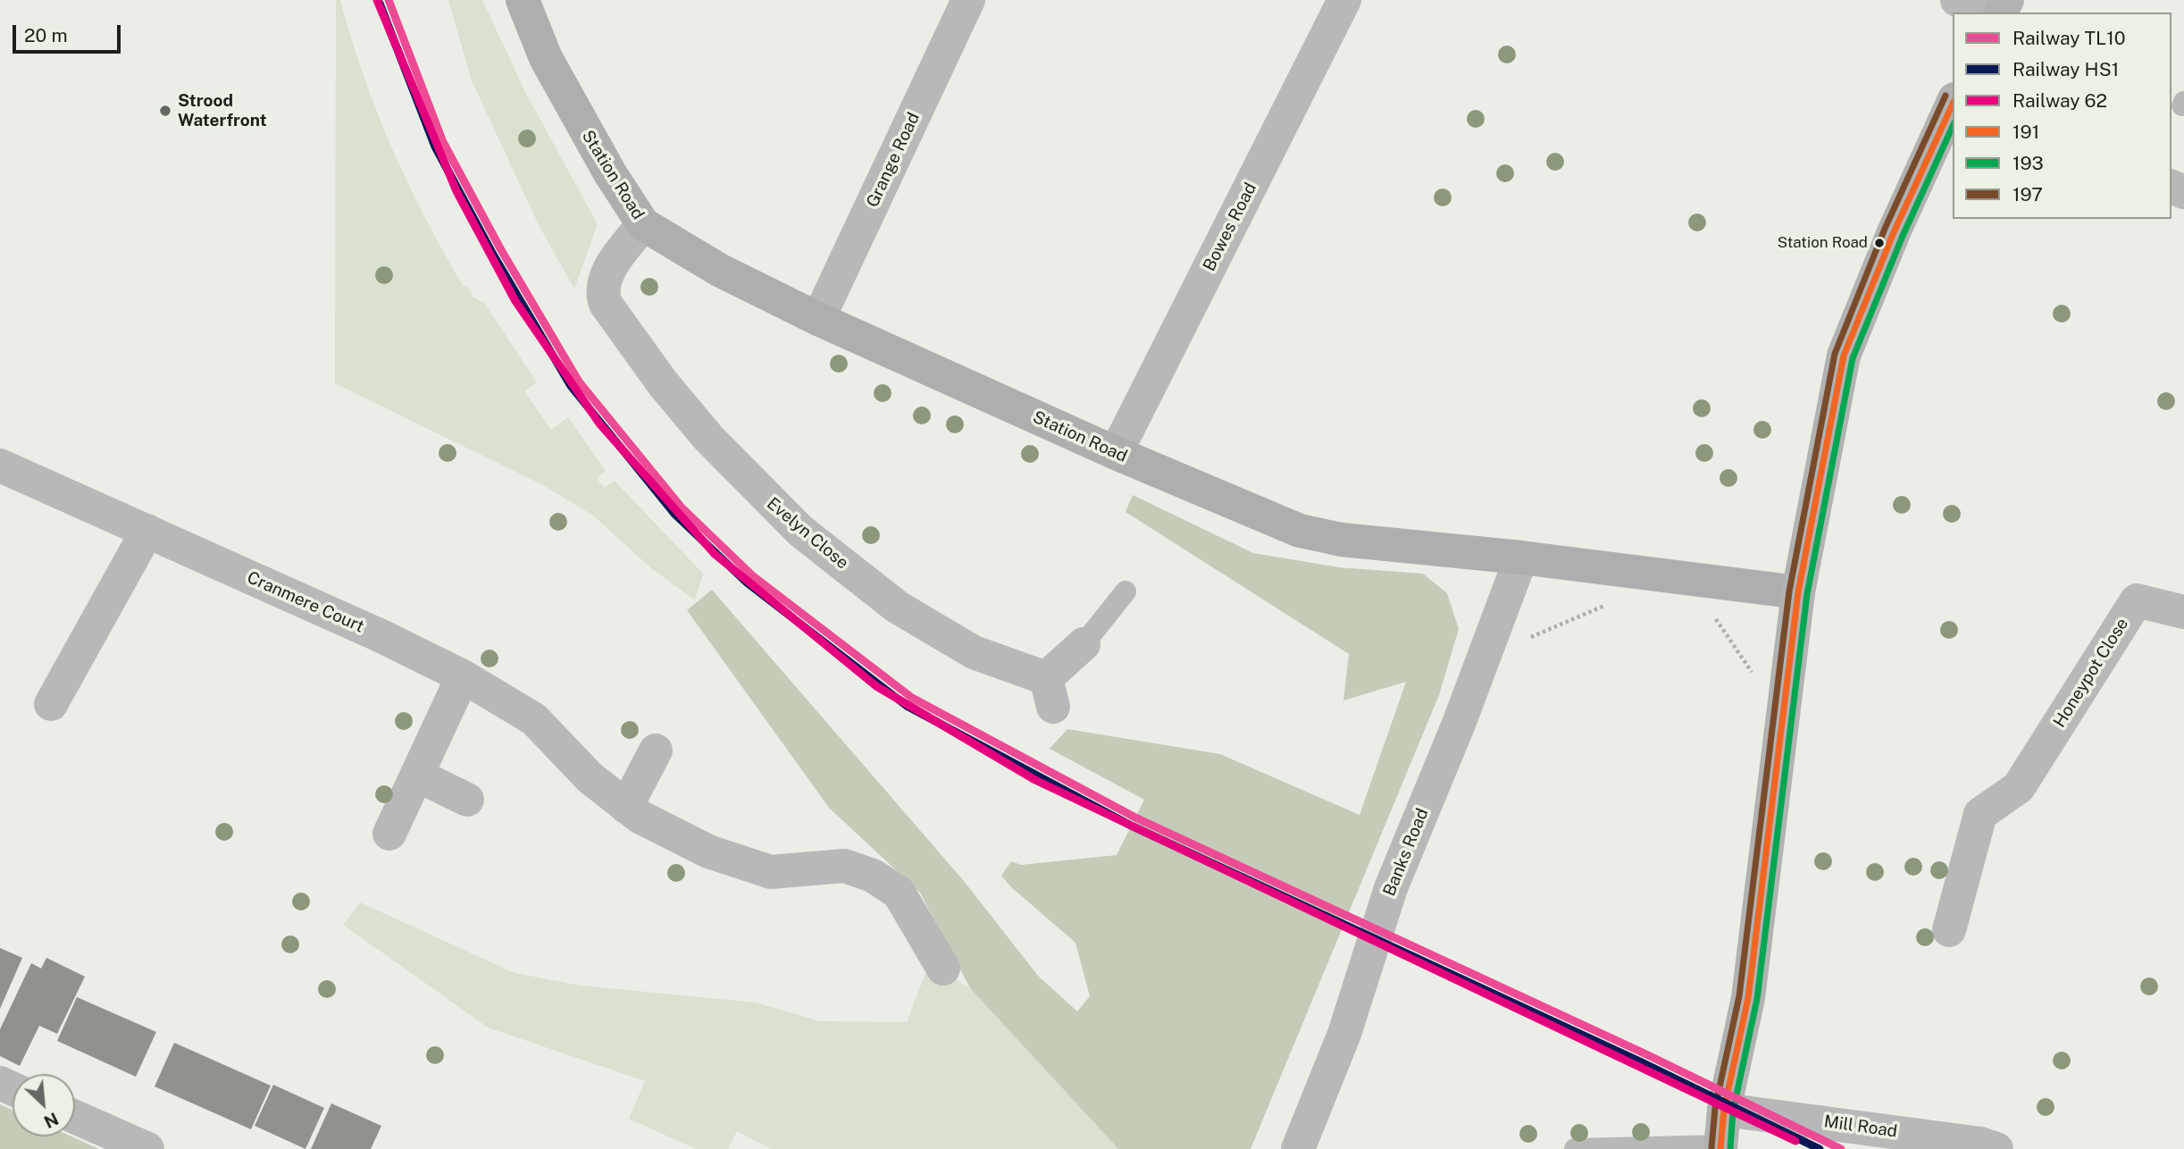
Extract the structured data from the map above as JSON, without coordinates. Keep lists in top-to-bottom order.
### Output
{
  "streets": {
    "main road": ["Station Road"],
    "street": [
      "Grange Road",
      "Bowes Road",
      "Evelyn Close",
      "Cranmere Court",
      "Honeypot Close",
      "Banks Road",
      "Mill Road"
    ]
  },
  "crossings": [
    ["Grange Road", "Station Road"],
    ["Station Road", "Bowes Road"],
    ["Station Road", "Evelyn Close"],
    ["Station Road", "Banks Road"]
  ],
  "places": ["Strood Waterfront", "Station Road"],
  "lines": [
    "rail line TL10",
    "rail line 62",
    "rail line HS1",
    "transit line 197",
    "transit line 191",
    "transit line 193"
  ],
  "legend": [
    "Railway TL10",
    "Railway HS1",
    "Railway 62",
    "191",
    "193",
    "197"
  ],
  "scale_bar": "20 m",
  "north": "bottom right"
}
